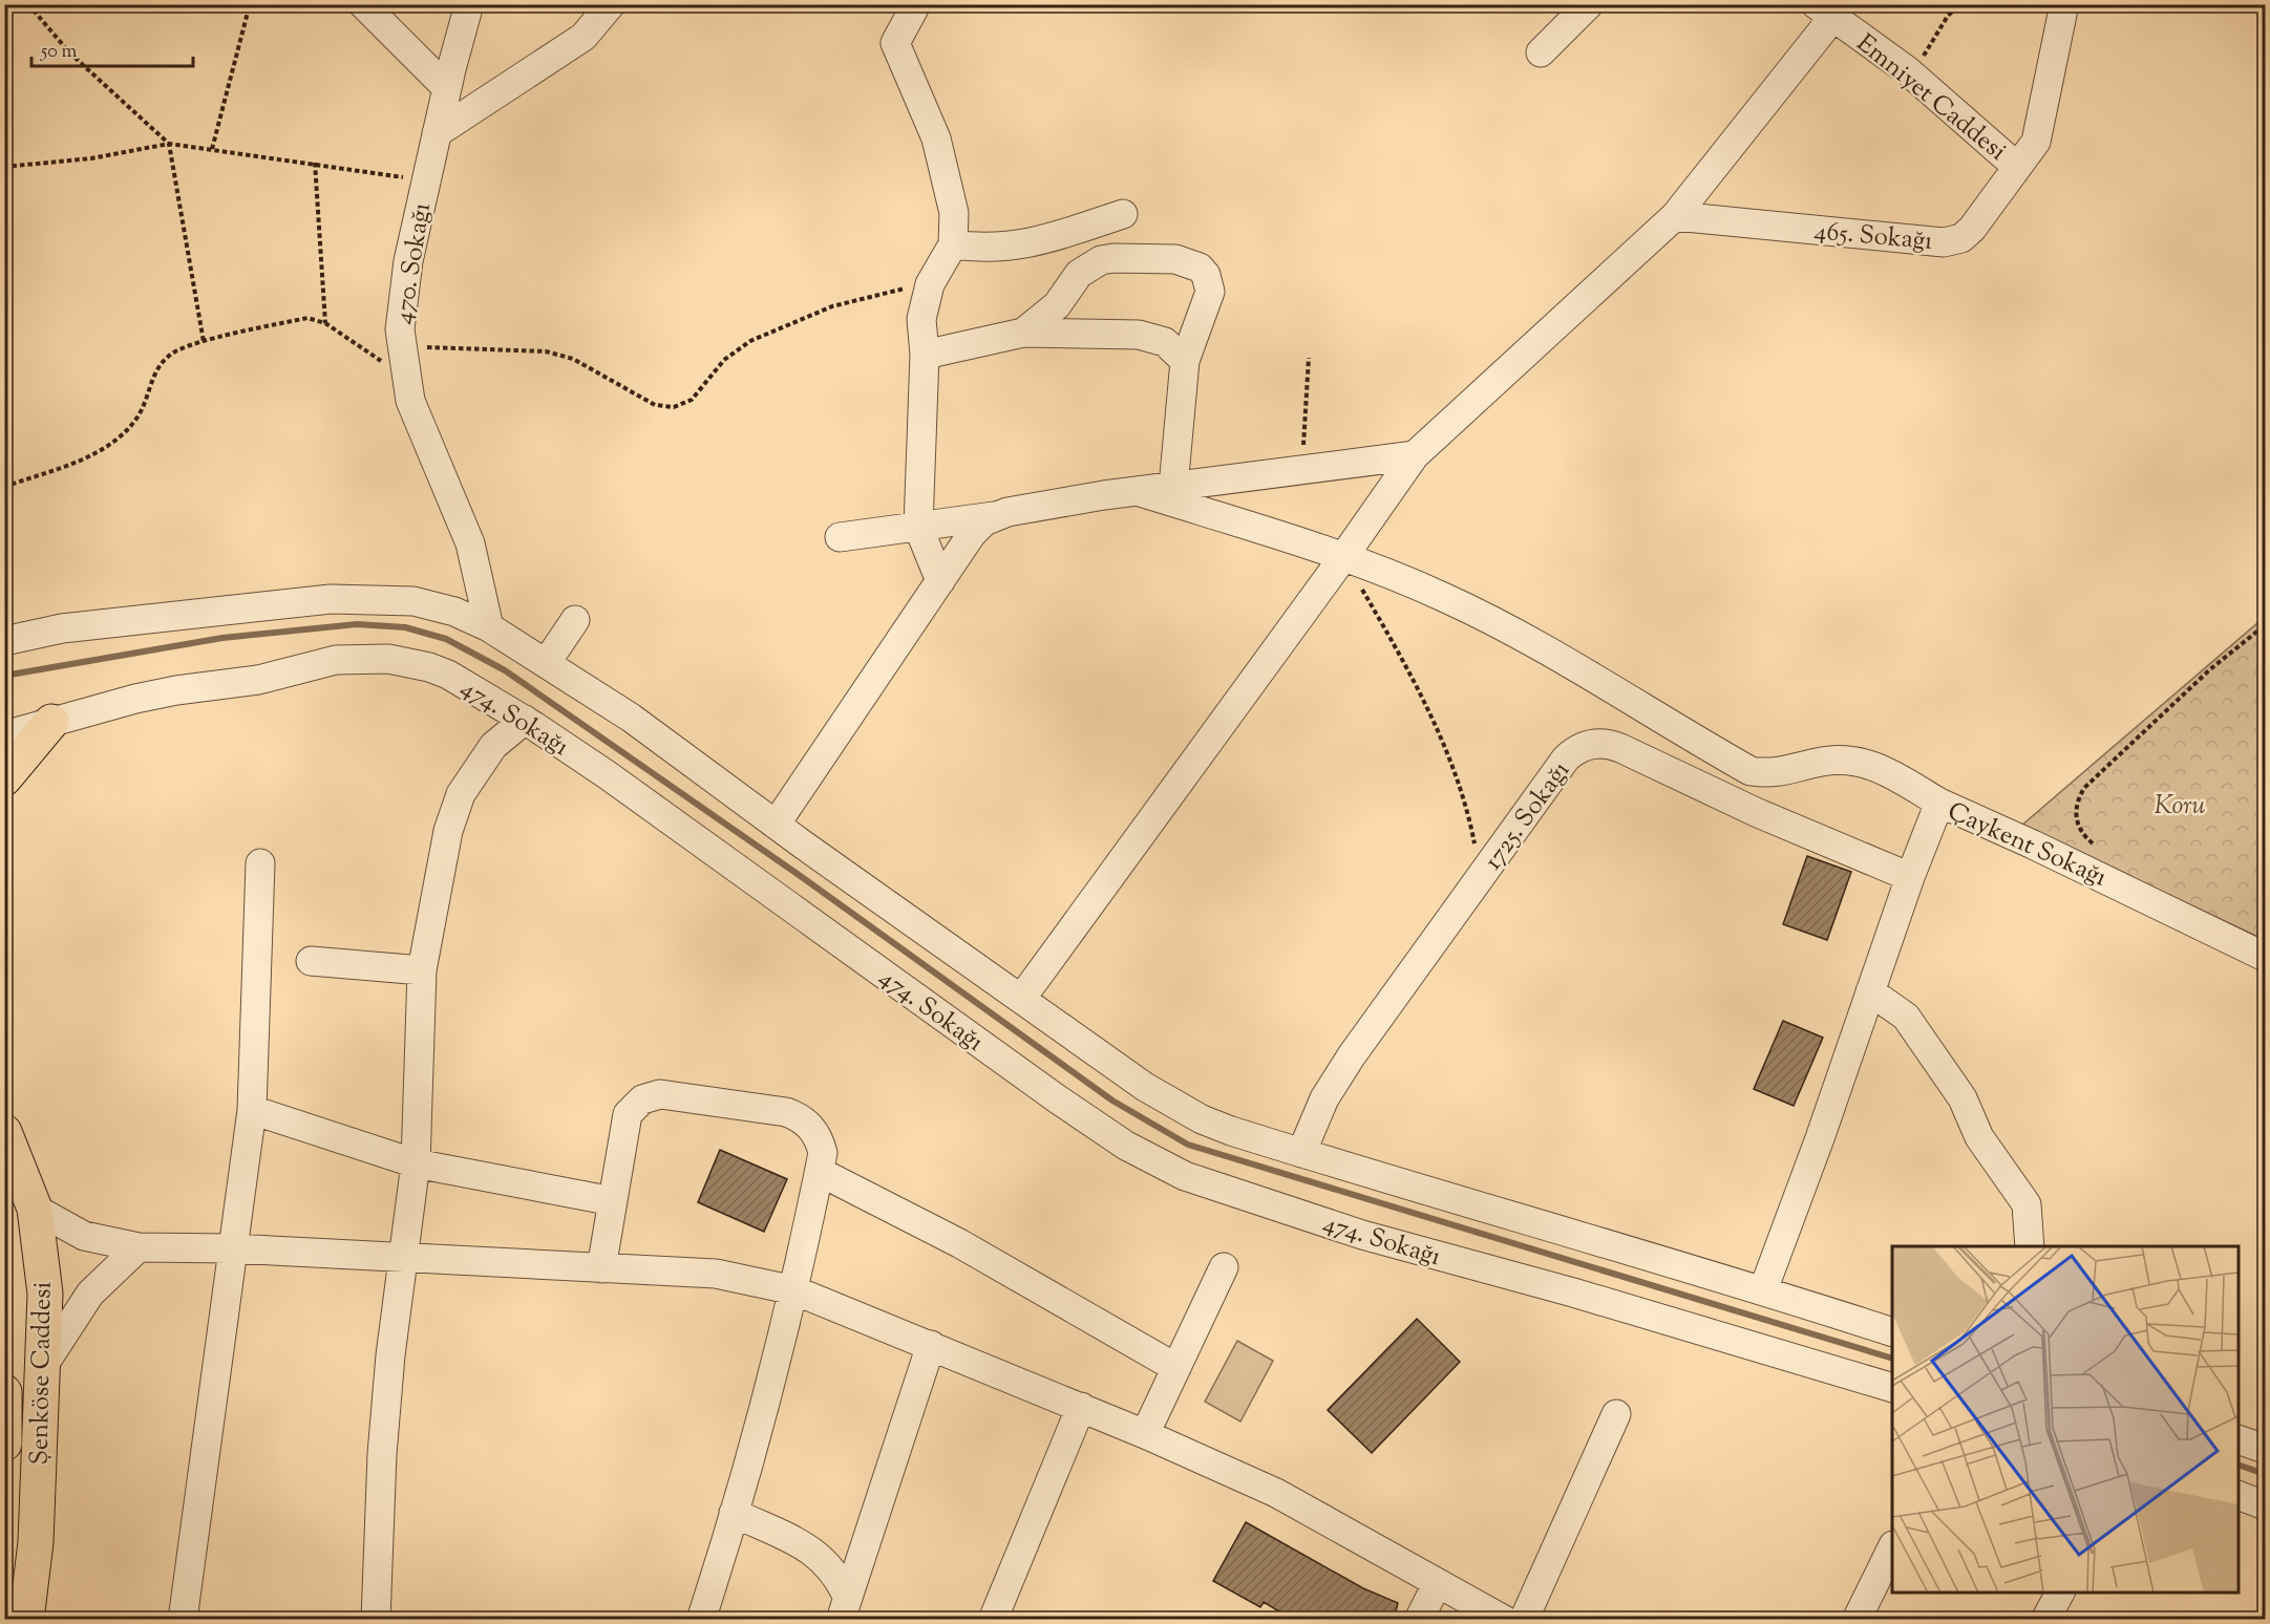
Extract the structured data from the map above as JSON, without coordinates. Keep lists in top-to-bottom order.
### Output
{
  "streets": {
    "main road": ["Şenköse Caddesi"],
    "street": [
      "Emniyet Caddesi",
      "465. Sokağı",
      "470. Sokağı",
      "474. Sokağı",
      "1725. Sokağı",
      "Çaykent Sokağı"
    ]
  },
  "crossings": [
    ["Emniyet Caddesi", "465. Sokağı"],
    ["1725. Sokağı", "Çaykent Sokağı"]
  ],
  "parks": ["Koru"],
  "scale_bar": "50 m"
}
